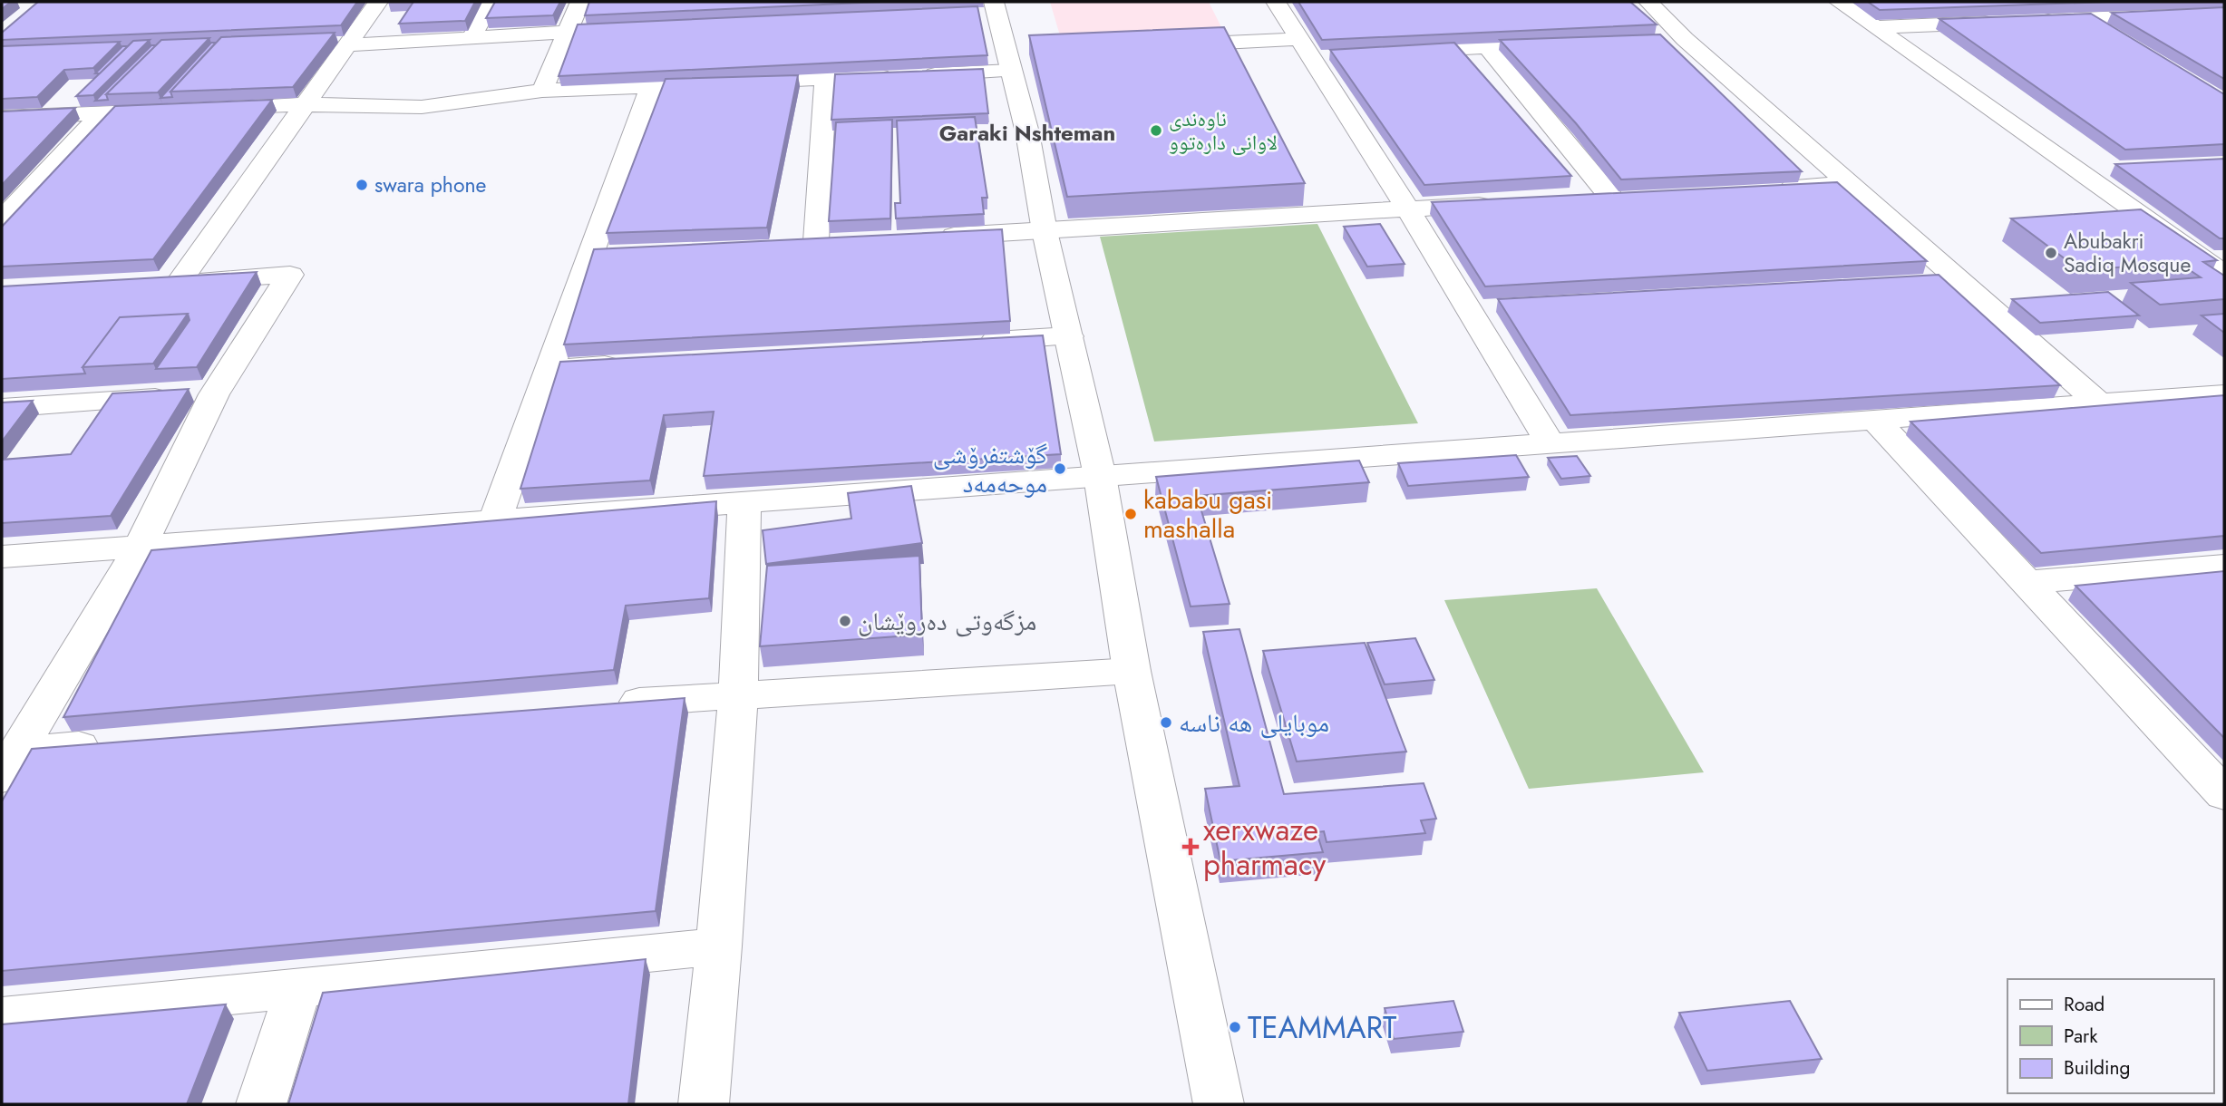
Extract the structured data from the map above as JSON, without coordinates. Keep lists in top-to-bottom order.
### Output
{
  "districts": ["Garaki Nshteman"],
  "places": {
    "other": [
      "ناوەندی لاوانی دارەتوو",
      "swara phone",
      "Abubakri Sadiq Mosque",
      "گۆشتفرۆشی موحەمەد",
      "kababu gasi mashalla",
      "مزگەوتی دەروێشان",
      "موبایلی هه ناسه",
      "TEAMMART"
    ],
    "health": ["xerxwaze pharmacy"]
  },
  "legend": ["Road", "Park", "Building"]
}
